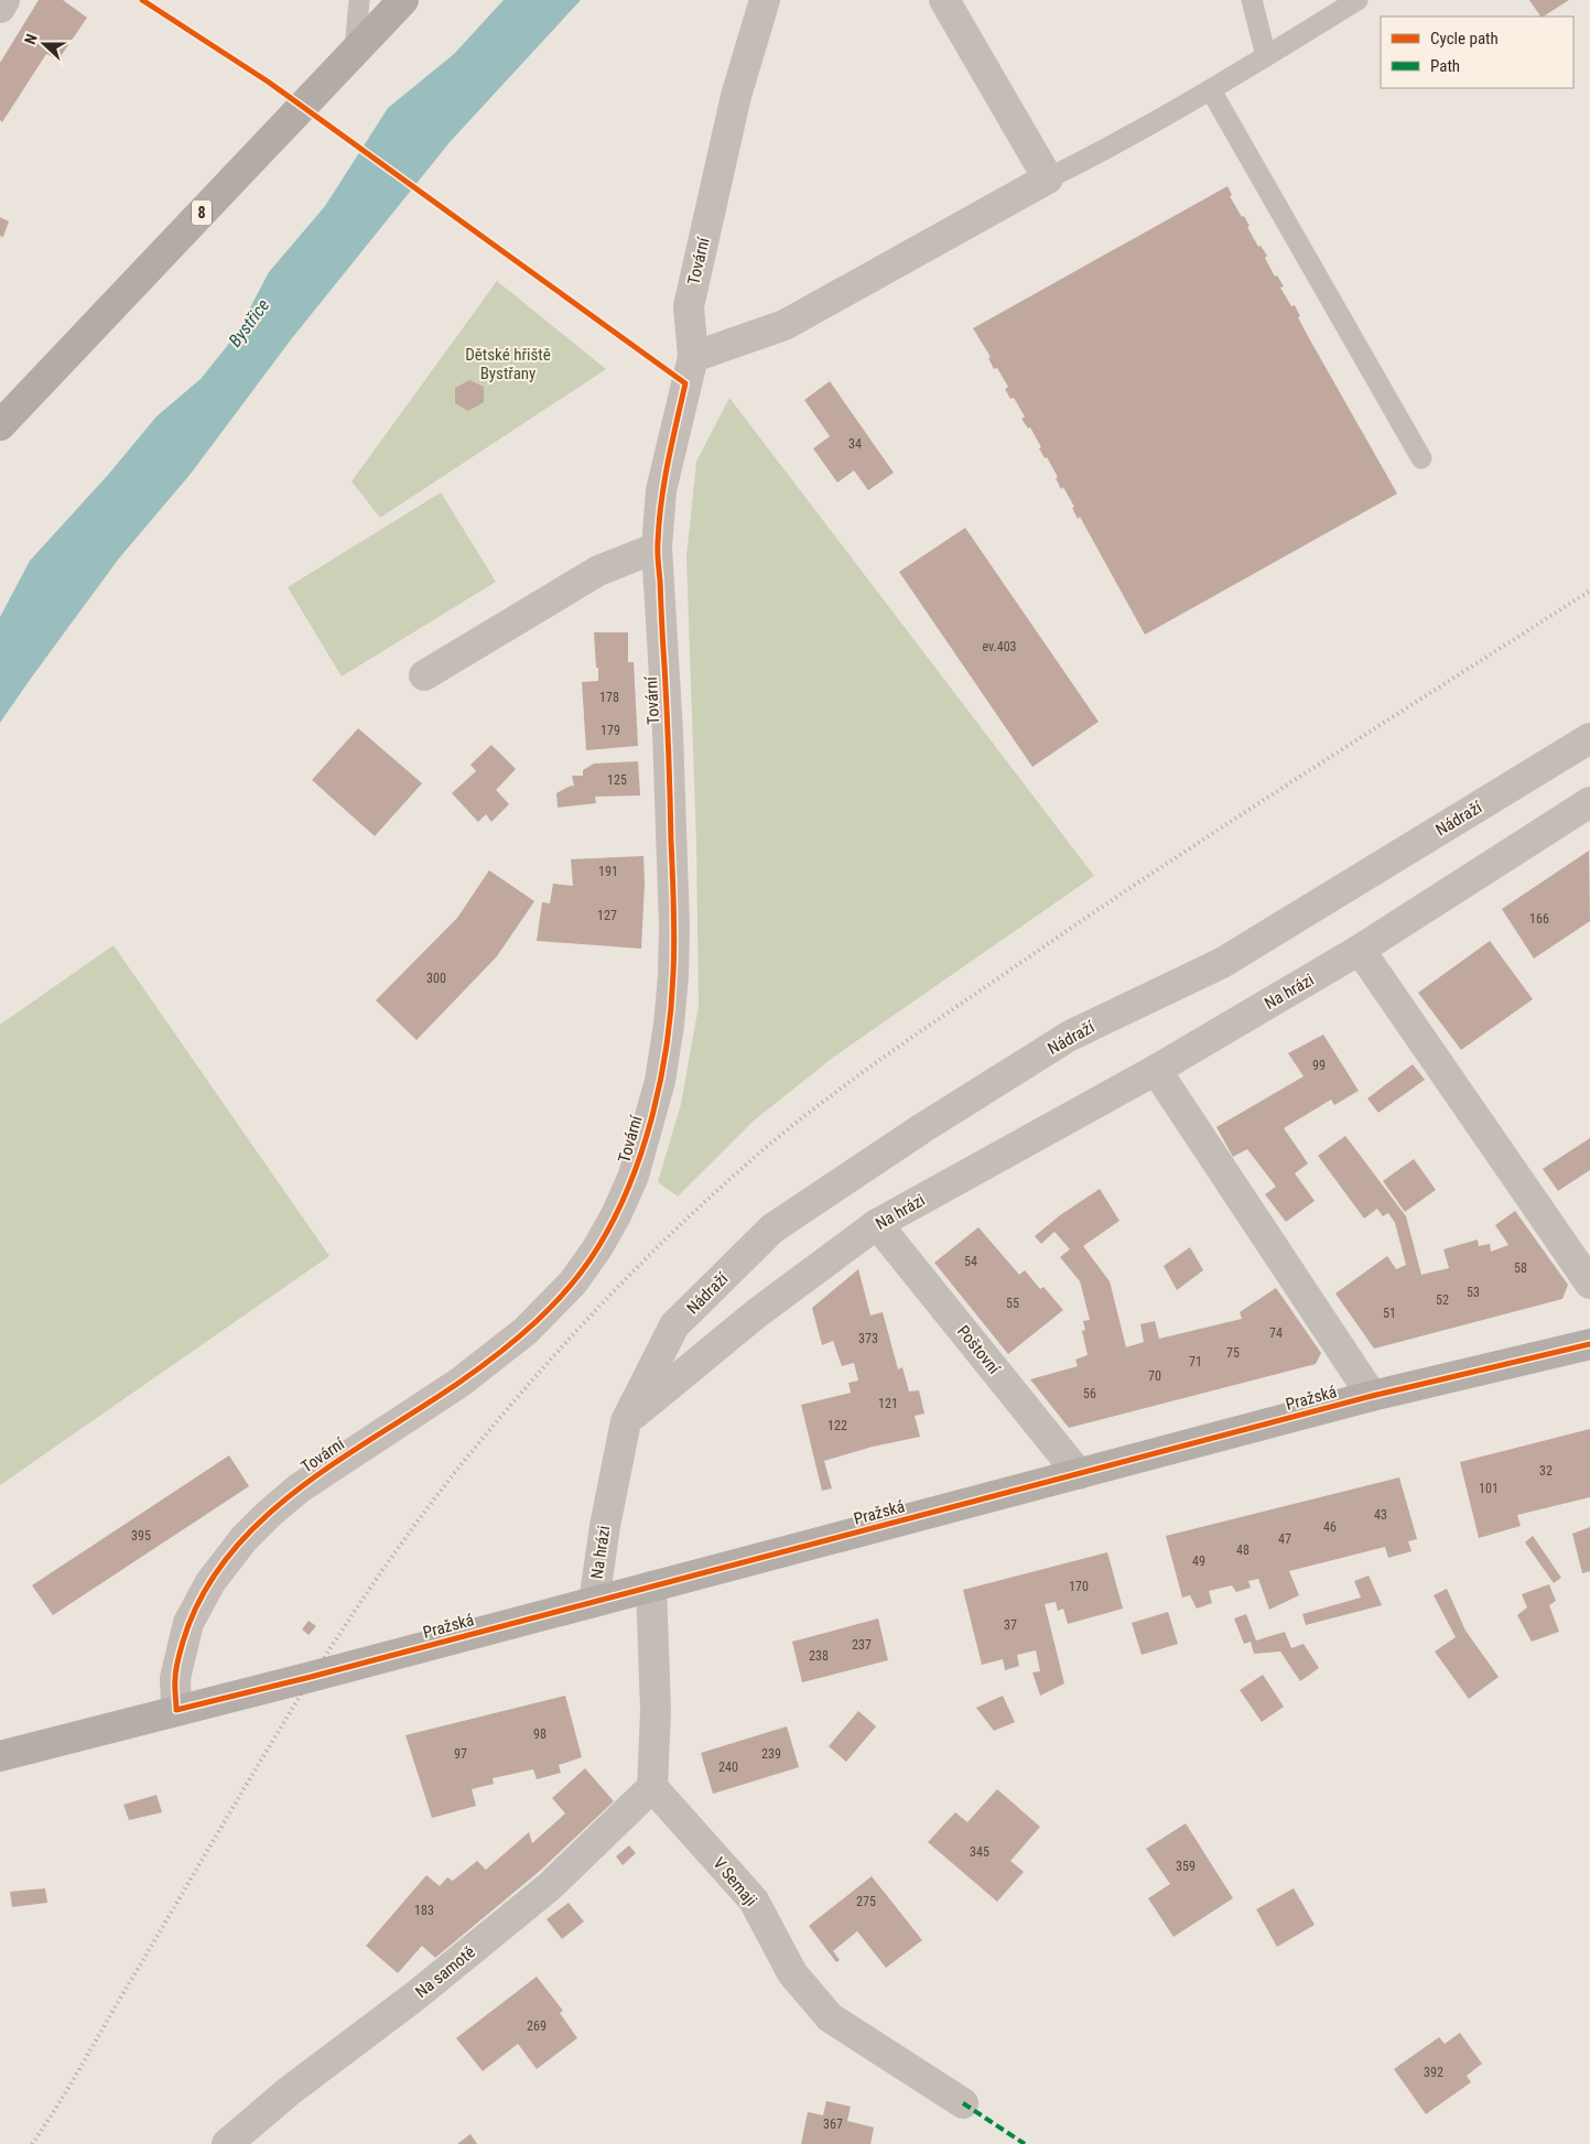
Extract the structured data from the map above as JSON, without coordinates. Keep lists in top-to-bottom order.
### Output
{
  "streets": {
    "main road": ["8"],
    "street": [
      "Tovární",
      "Nádraží",
      "Na hrázi",
      "Poštovní",
      "Pražská",
      "V Semaji",
      "Na samotě"
    ]
  },
  "crossings": [
    ["Tovární", "Pražská"],
    ["Nádraží", "Na hrázi"],
    ["Na hrázi", "Poštovní"],
    ["Na hrázi", "Pražská"],
    ["Poštovní", "Pražská"],
    ["V Semaji", "Na samotě"]
  ],
  "water": ["Bystřice"],
  "parks": ["Dětské hřiště Bystřany"],
  "house_numbers": [
    "34",
    "ev.403",
    "178",
    "179",
    "125",
    "191",
    "127",
    "166",
    "300",
    "99",
    "54",
    "58",
    "53",
    "52",
    "55",
    "51",
    "74",
    "373",
    "75",
    "71",
    "70",
    "56",
    "121",
    "122",
    "32",
    "101",
    "43",
    "46",
    "395",
    "47",
    "48",
    "49",
    "170",
    "37",
    "237",
    "238",
    "98",
    "97",
    "239",
    "240",
    "345",
    "359",
    "275",
    "183",
    "269",
    "392",
    "367"
  ],
  "legend": ["Cycle path", "Path"],
  "north": "left"
}
